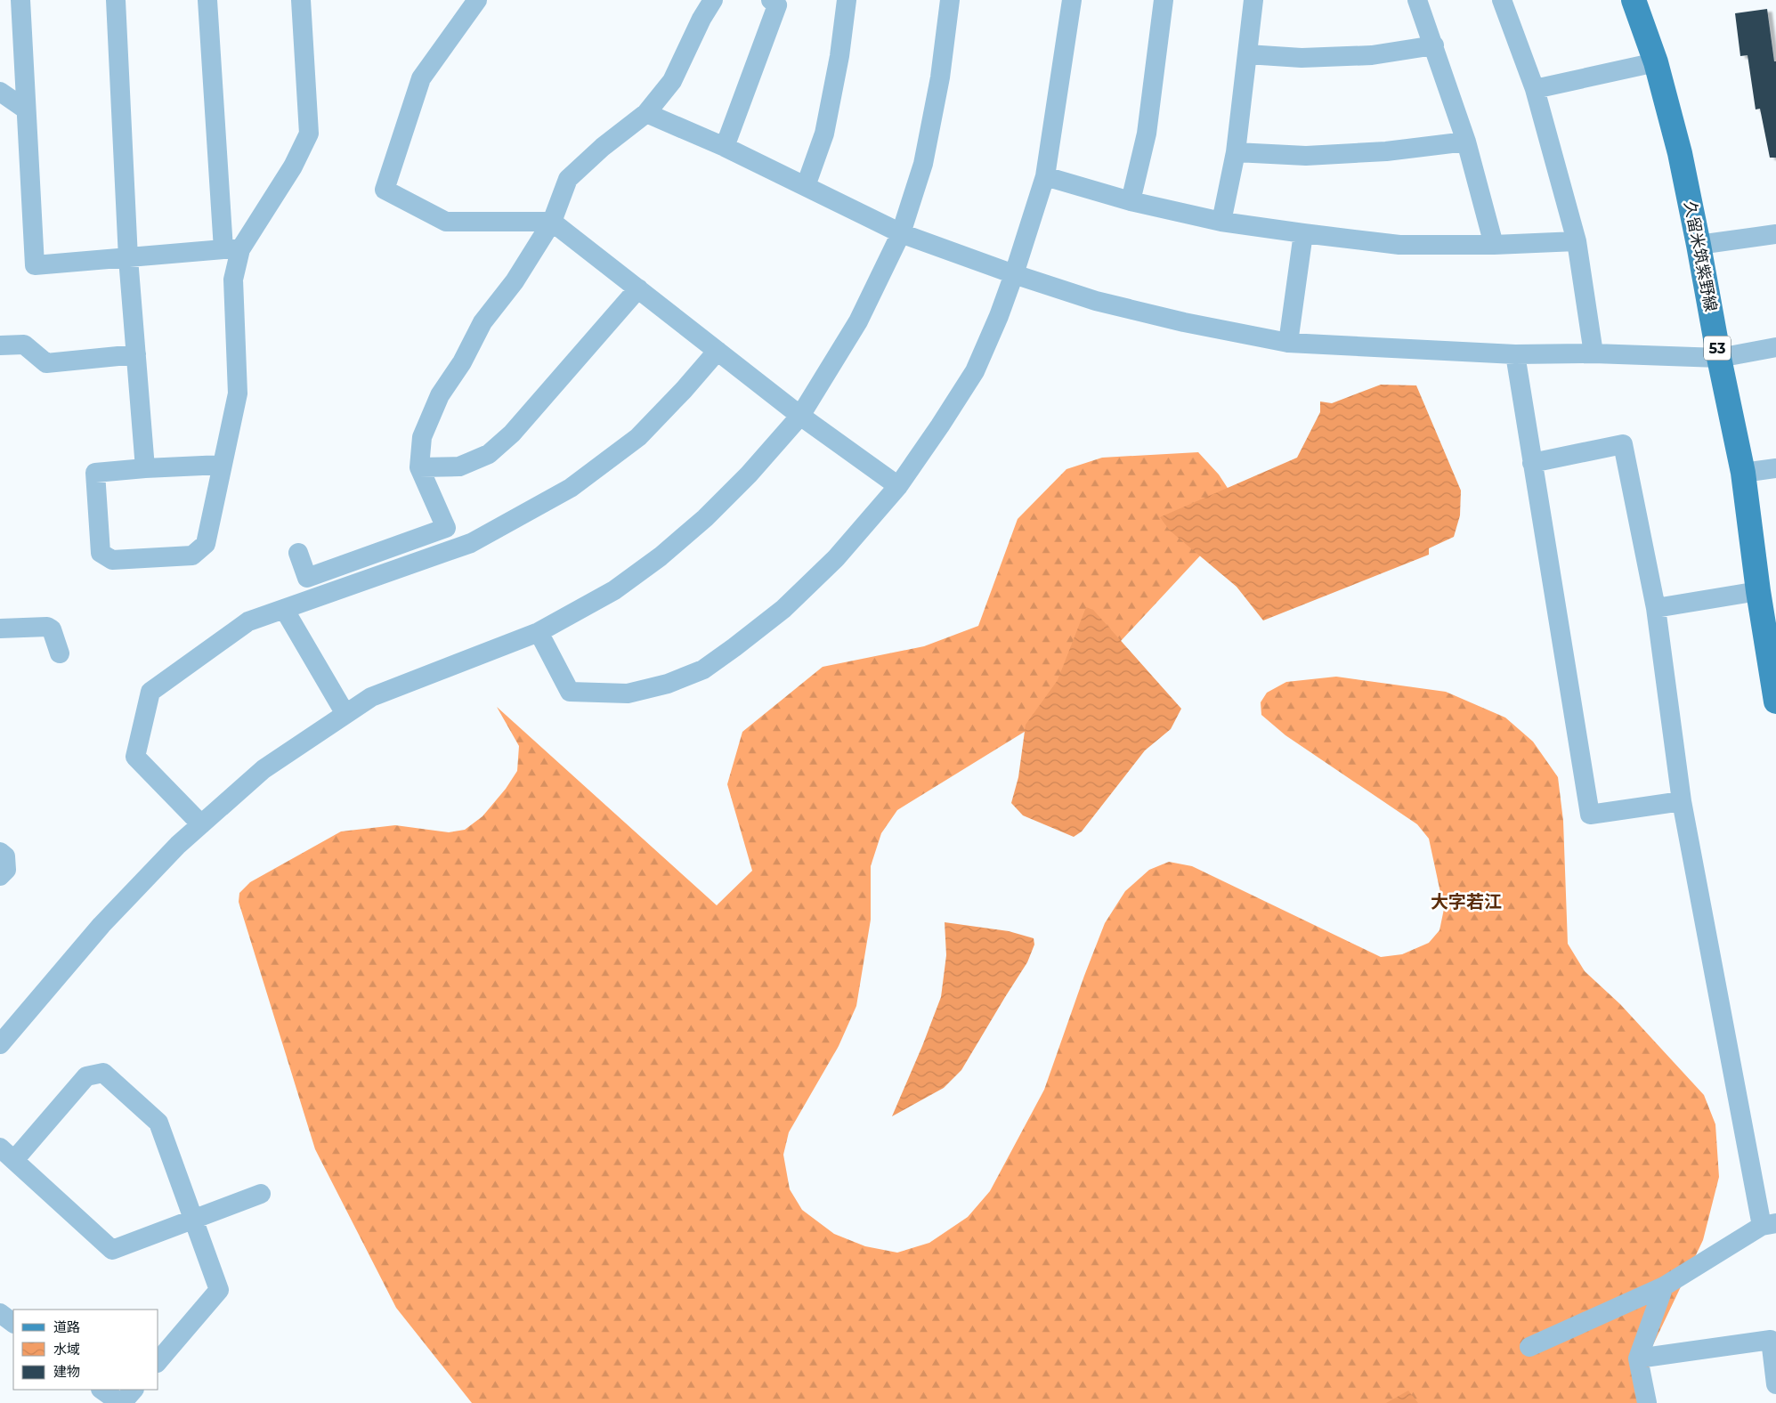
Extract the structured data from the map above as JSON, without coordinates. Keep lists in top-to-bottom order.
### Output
{
  "streets": {
    "main road": ["久留米筑紫野線", "53"]
  },
  "districts": ["大字若江"],
  "legend": ["道路", "水域", "建物"]
}
